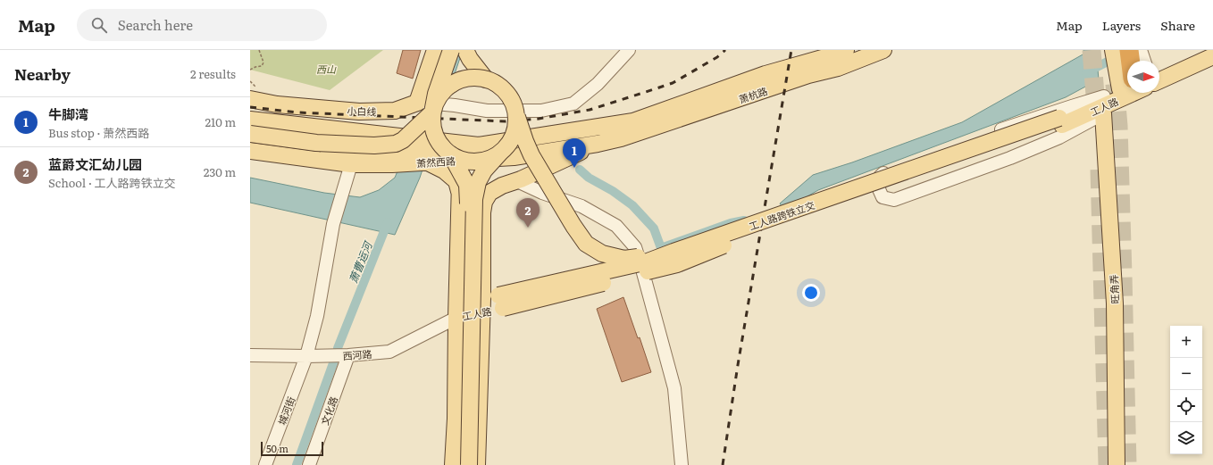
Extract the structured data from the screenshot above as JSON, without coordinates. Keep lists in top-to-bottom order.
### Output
{
  "streets": {
    "main road": [
      "萧杭路",
      "工人路",
      "小白线",
      "萧然西路",
      "工人路跨铁立交",
      "旺角弄"
    ],
    "street": ["西河路", "城河街", "文化路"]
  },
  "crossings": [
    ["萧杭路", "萧然西路"],
    ["工人路", "工人路跨铁立交"],
    ["工人路", "旺角弄"],
    ["工人路", "西河路"],
    ["萧然西路", "城河街"],
    ["西河路", "城河街"],
    ["西河路", "文化路"]
  ],
  "water": ["萧曹运河"],
  "parks": ["西山"],
  "scale_bar": "50 m",
  "north": "right",
  "page": {
    "header": "Map",
    "search": "Search here",
    "nav": ["Map", "Layers", "Share"],
    "heading": ["Nearby", "2 results"],
    "list": [
      {
        "mark": "1",
        "name": "牛脚湾",
        "note": "Bus stop · 萧然西路",
        "value": "210 m"
      },
      {
        "mark": "2",
        "name": "蓝爵文汇幼儿园",
        "note": "School · 工人路跨铁立交",
        "value": "230 m"
      }
    ],
    "pins": ["1", "2"],
    "map_buttons": ["+", "−"],
    "scale": "50 m"
  }
}
